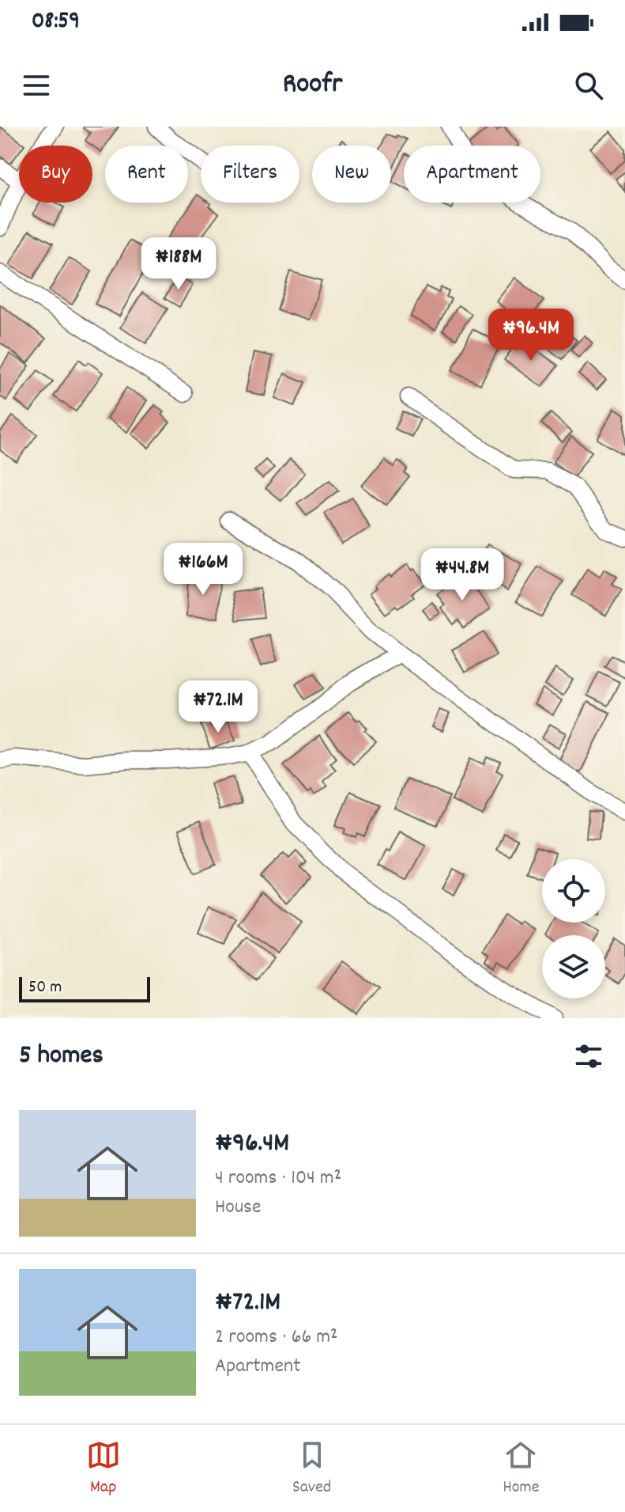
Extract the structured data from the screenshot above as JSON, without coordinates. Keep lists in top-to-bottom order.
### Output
{
  "scale_bar": "50 m",
  "page": {
    "status": "08:59",
    "header": "Roofr",
    "chip": [
      "Buy",
      "Rent",
      "Filters",
      "New",
      "Apartment"
    ],
    "price": [
      "₦188M",
      "₦96.4M",
      "₦166M",
      "₦44.8M",
      "₦72.1M"
    ],
    "scale": "50 m",
    "heading": "5 homes",
    "list": [
      {
        "name": "₦96.4M",
        "note": "4 rooms · 104 m² · House"
      },
      {
        "name": "₦72.1M",
        "note": "2 rooms · 66 m² · Apartment"
      }
    ],
    "tabs": ["Map", "Saved", "Home"]
  }
}
